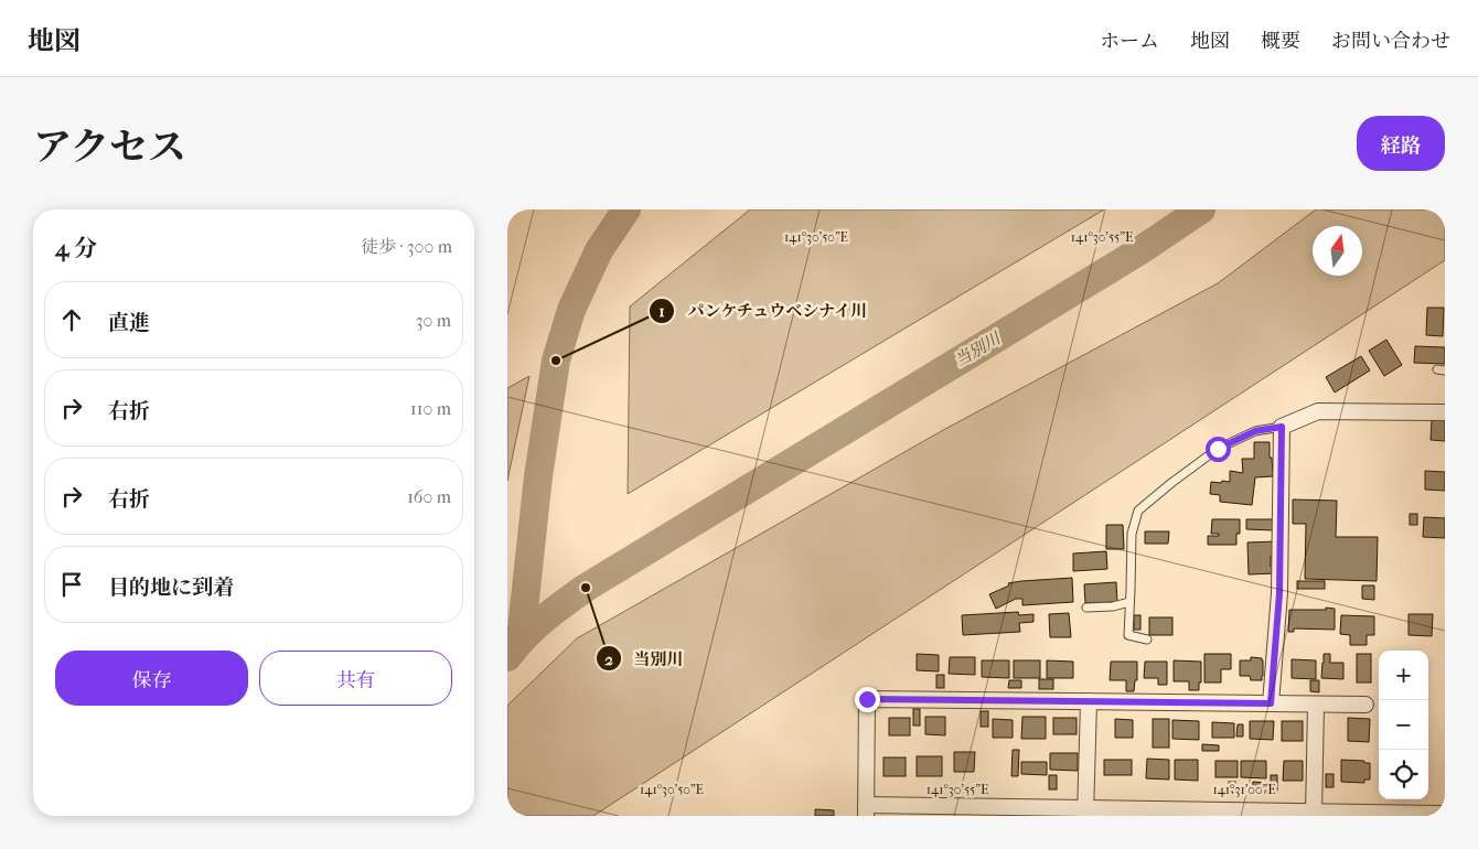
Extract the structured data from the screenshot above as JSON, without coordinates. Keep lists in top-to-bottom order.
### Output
{
  "water": ["当別川"],
  "places": ["パンケチュウベシナイ川", "当別川"],
  "north": "top",
  "page": {
    "header": "地図",
    "nav": [
      "ホーム",
      "地図",
      "概要",
      "お問い合わせ"
    ],
    "title": "アクセス",
    "buttons": [
      "経路",
      ["保存", "共有"]
    ],
    "heading": ["4 分", "徒歩 · 300 m"],
    "list": [
      ["直進", "30 m"],
      ["右折", "110 m"],
      ["右折", "160 m"],
      "目的地に到着"
    ],
    "map_buttons": ["+", "−"]
  },
  "coordinates": ["141°30'50\"E", "141°30'55\"E", "141°31'00\"E"]
}
